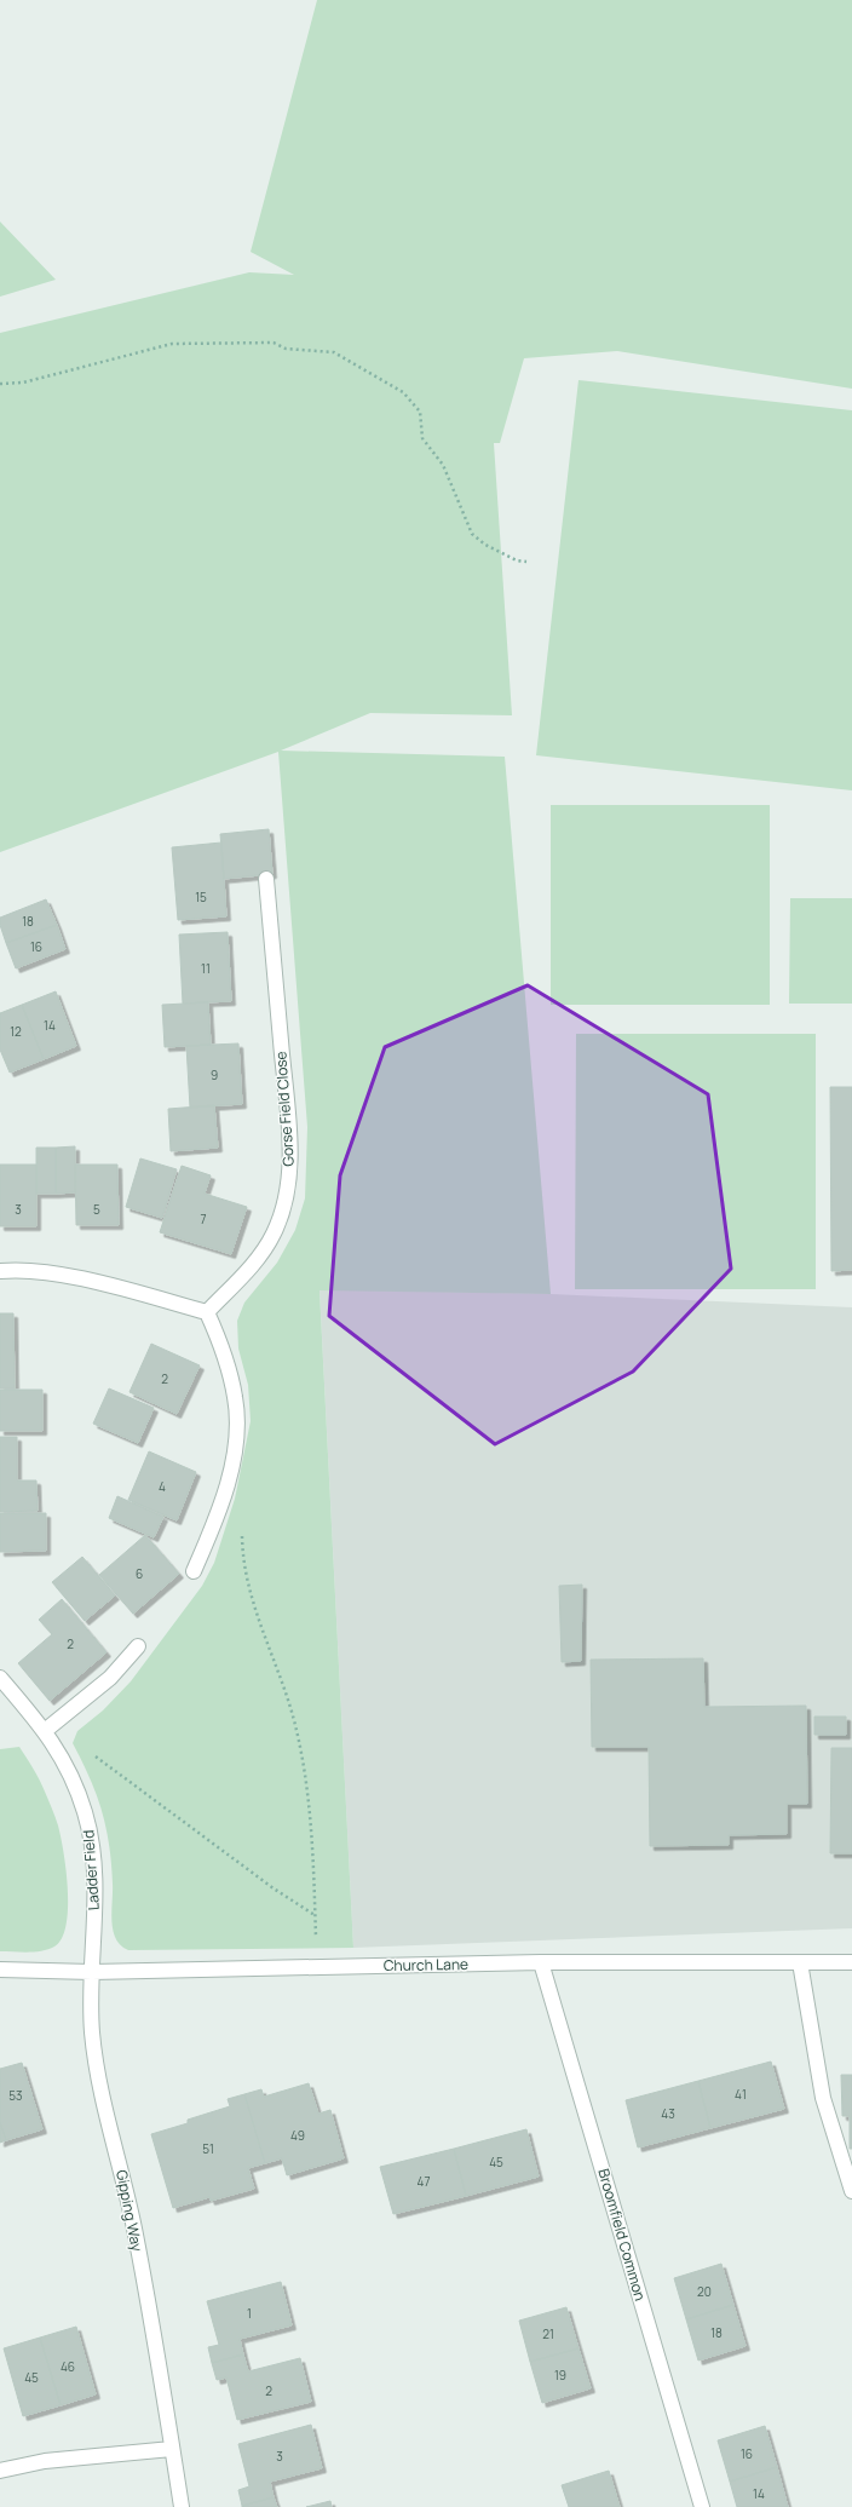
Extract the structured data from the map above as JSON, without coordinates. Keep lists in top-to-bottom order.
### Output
{
  "streets": {
    "street": [
      "Gorse Field Close",
      "Ladder Field",
      "Church Lane",
      "Gipping Way",
      "Broomfield Common"
    ]
  },
  "crossings": [
    ["Ladder Field", "Church Lane"],
    ["Ladder Field", "Gipping Way"],
    ["Church Lane", "Gipping Way"],
    ["Church Lane", "Broomfield Common"]
  ],
  "house_numbers": [
    "15",
    "18",
    "16",
    "11",
    "14",
    "12",
    "9",
    "3",
    "5",
    "7",
    "2",
    "4",
    "6",
    "2",
    "41",
    "53",
    "43",
    "49",
    "51",
    "45",
    "47",
    "20",
    "1",
    "18",
    "21",
    "46",
    "19",
    "45",
    "2",
    "16",
    "3",
    "14"
  ]
}
